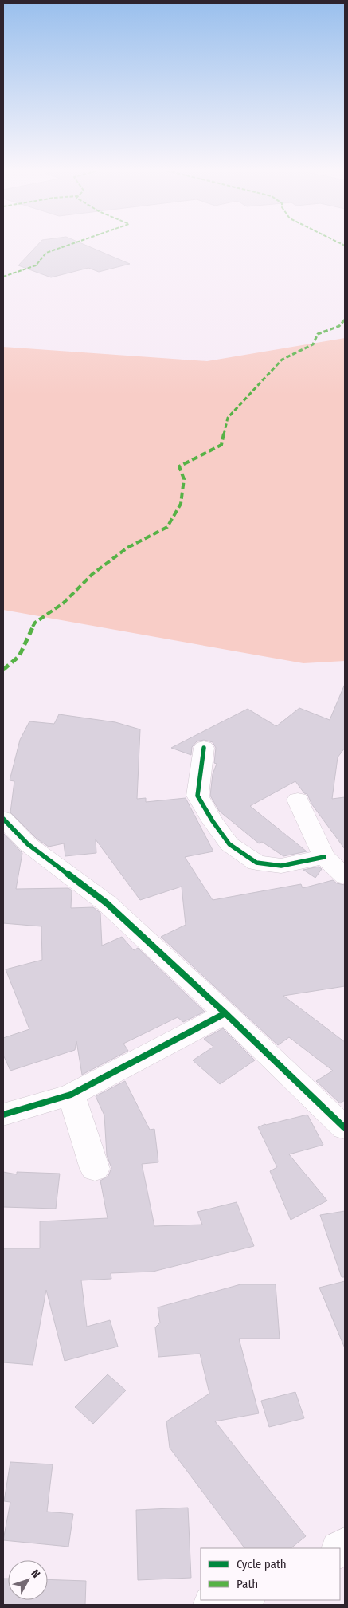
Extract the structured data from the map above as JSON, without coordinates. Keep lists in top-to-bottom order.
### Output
{
  "legend": ["Cycle path", "Path"],
  "north": "top right"
}
